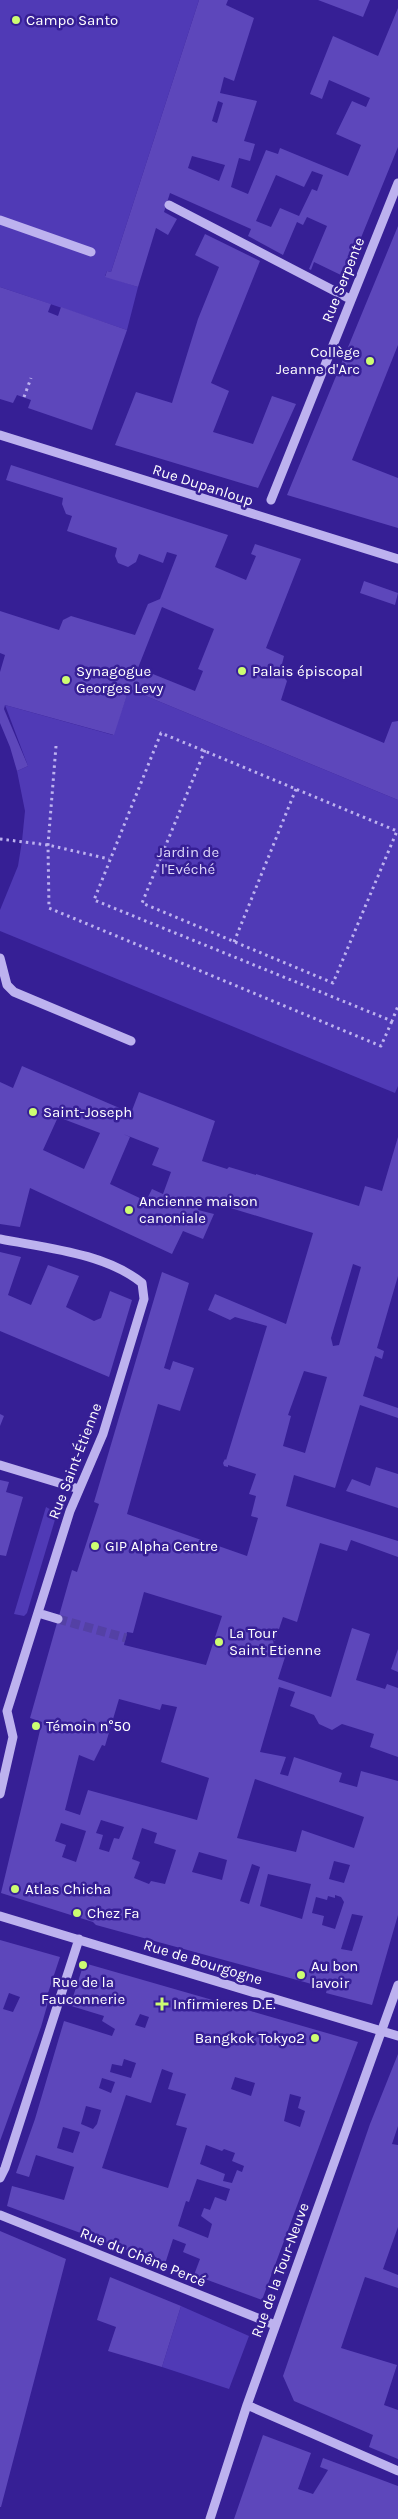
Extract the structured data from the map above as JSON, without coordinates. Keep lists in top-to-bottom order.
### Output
{
  "streets": {
    "street": [
      "Rue Serpente",
      "Rue Dupanloup",
      "Rue Saint-Étienne",
      "Rue de Bourgogne",
      "Rue du Chêne Percé",
      "Rue de la Tour-Neuve"
    ]
  },
  "crossings": [
    ["Rue de Bourgogne", "Rue de la Tour-Neuve"],
    ["Rue du Chêne Percé", "Rue de la Tour-Neuve"]
  ],
  "parks": ["Jardin de l'Evéché"],
  "places": {
    "other": [
      "Campo Santo",
      "Collège Jeanne d'Arc",
      "Palais épiscopal",
      "Synagogue Georges Levy",
      "Saint-Joseph",
      "Ancienne maison canoniale",
      "GIP Alpha Centre",
      "La Tour Saint Etienne",
      "Témoin n°50",
      "Atlas Chicha",
      "Chez Fa",
      "Rue de la Fauconnerie",
      "Au bon lavoir",
      "Bangkok Tokyo2"
    ],
    "health": ["Infirmieres D.E."]
  }
}
